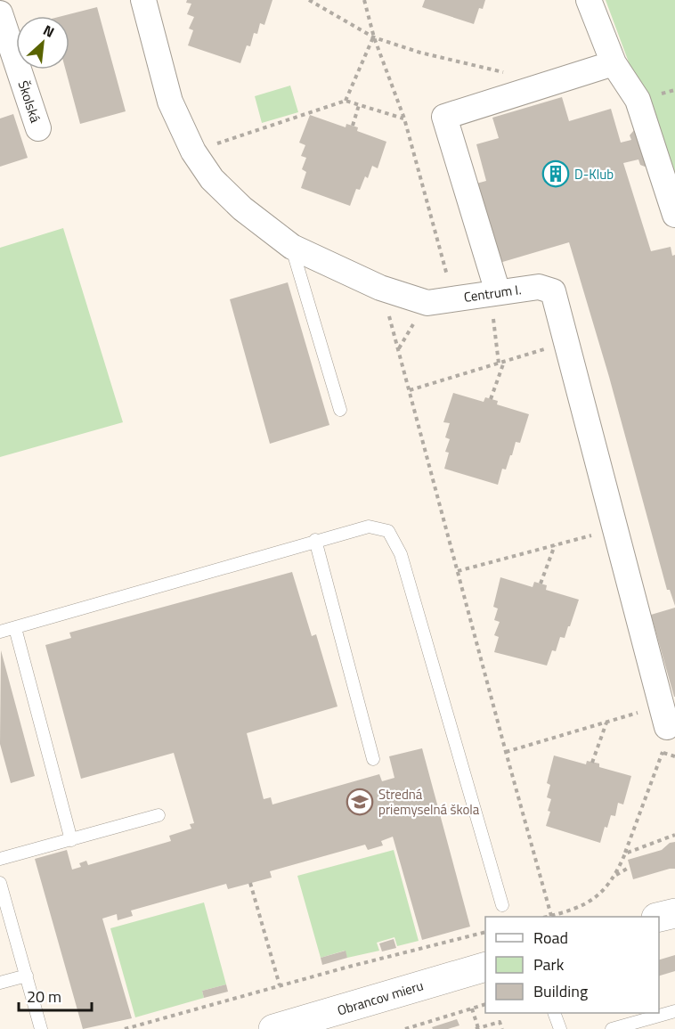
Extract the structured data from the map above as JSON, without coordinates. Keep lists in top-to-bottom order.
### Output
{
  "streets": {
    "main road": ["Obrancov mieru"],
    "street": ["Školská", "Centrum I."]
  },
  "places": {
    "building": ["D-Klub"],
    "school or university": ["Stredná priemyselná škola"]
  },
  "legend": ["Road", "Park", "Building"],
  "scale_bar": "20 m",
  "north": "top right"
}
